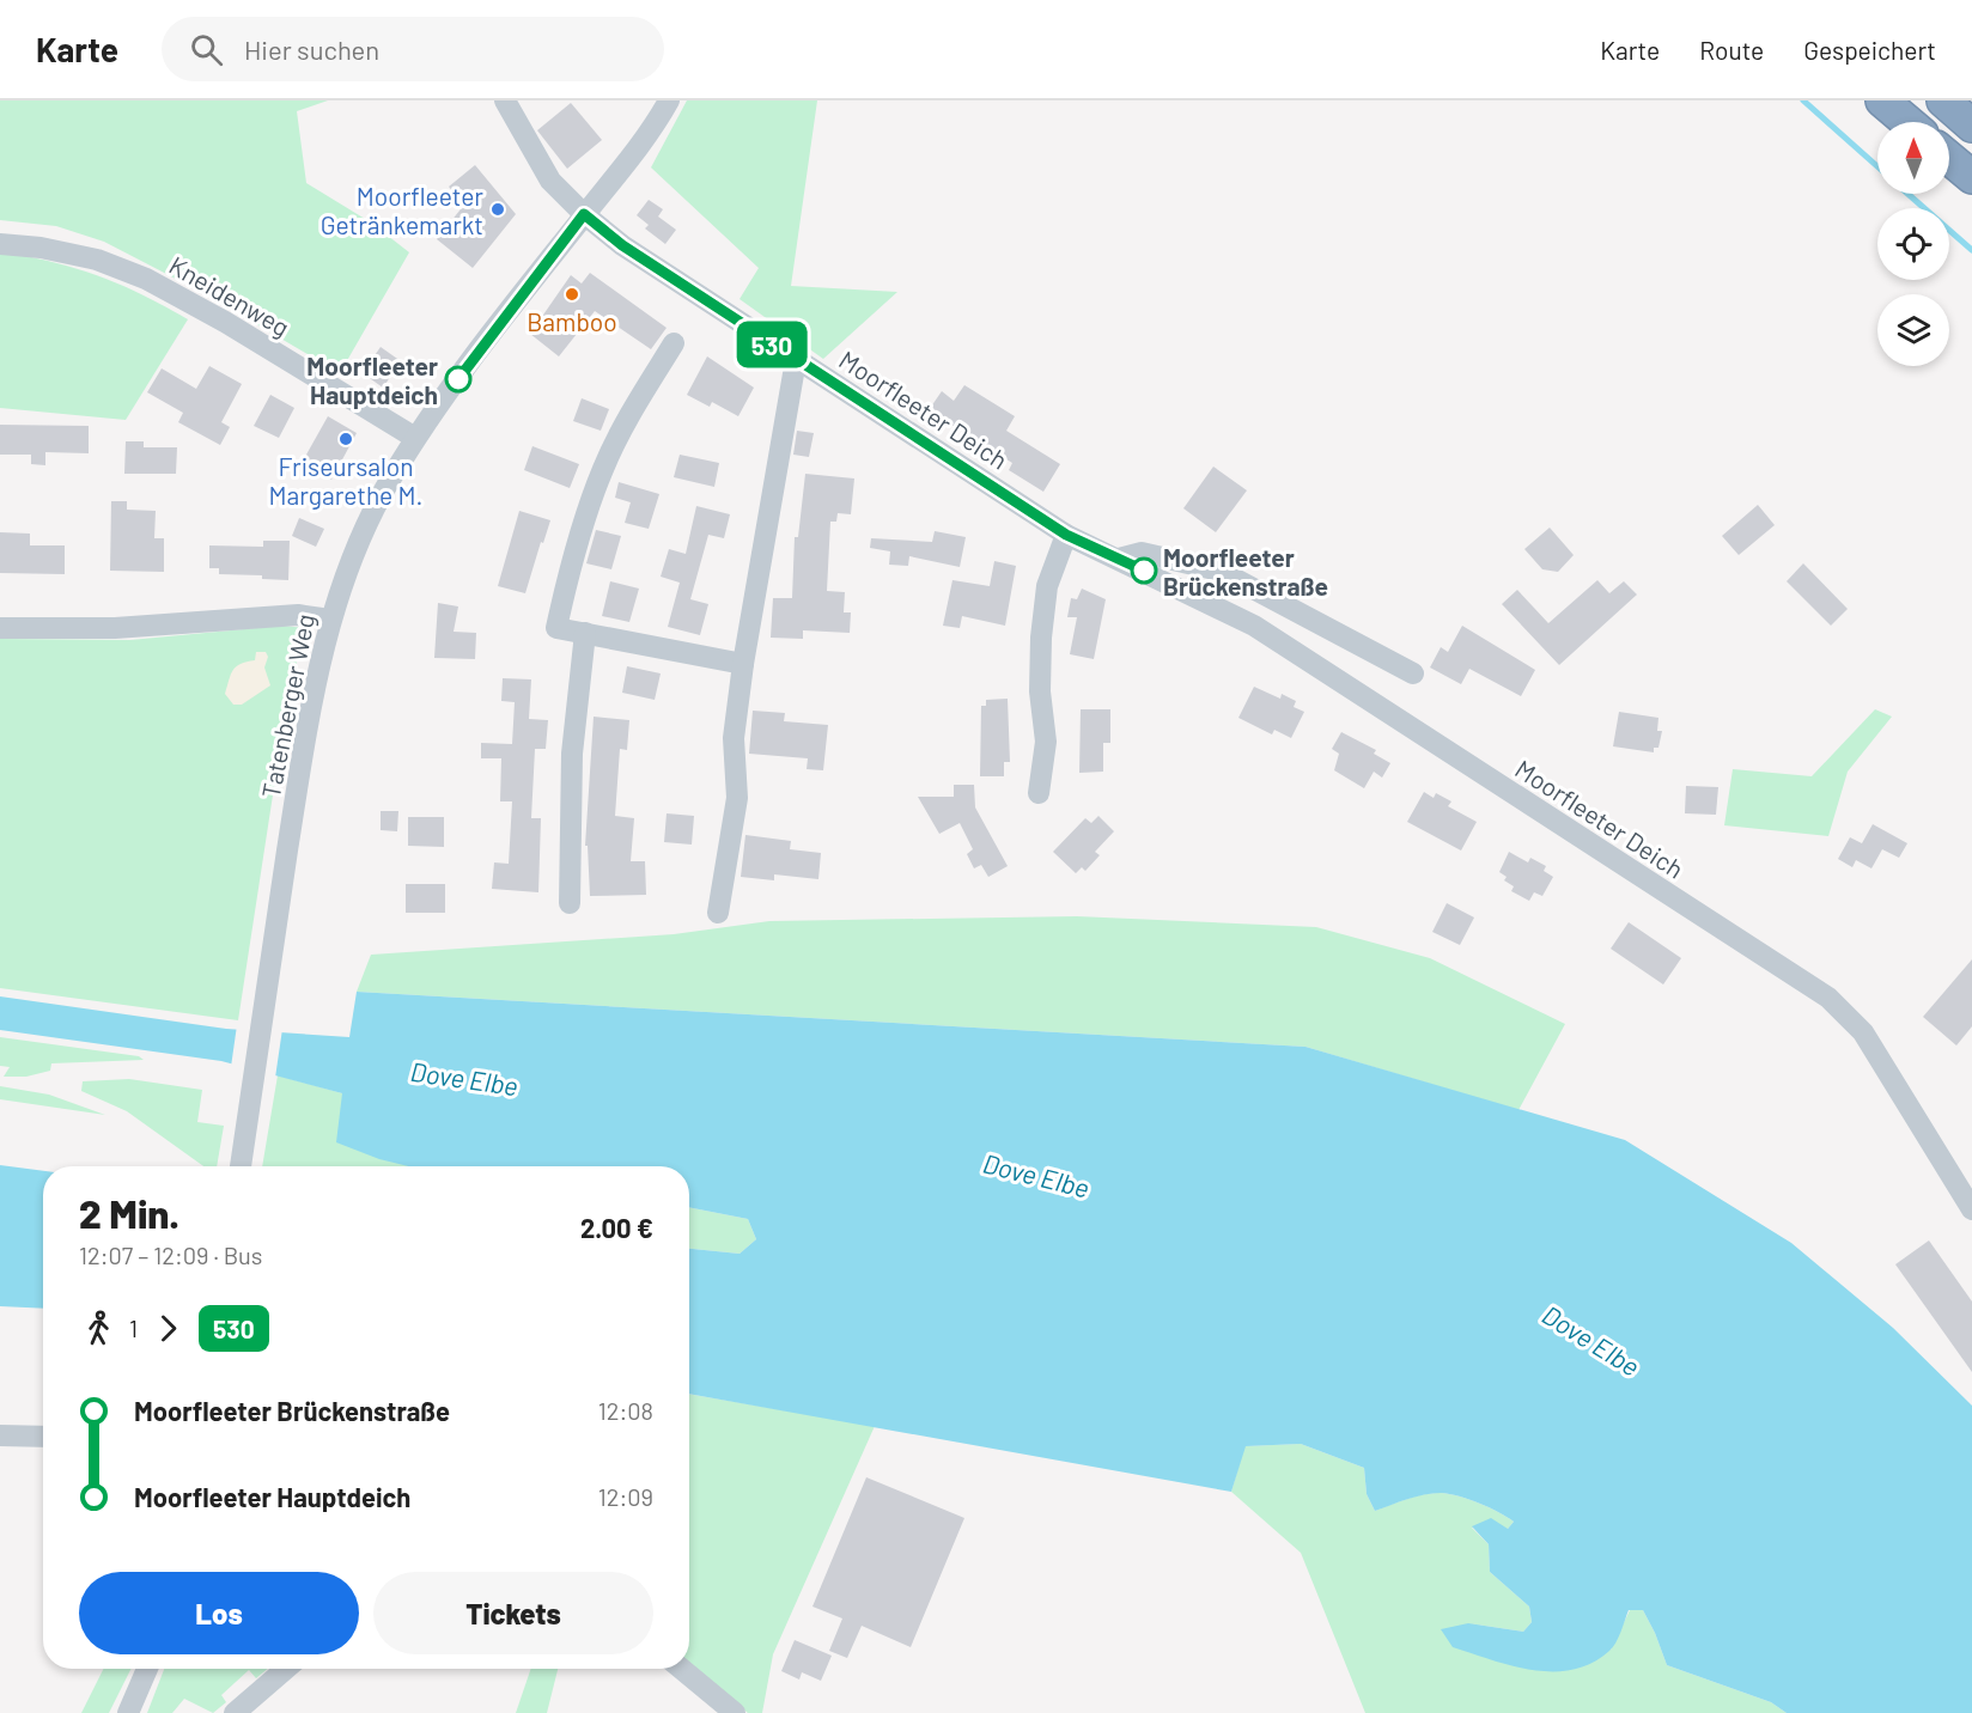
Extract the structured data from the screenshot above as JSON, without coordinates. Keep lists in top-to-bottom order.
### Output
{
  "streets": {
    "street": ["Kneidenweg", "Moorfleeter Deich", "Tatenberger Weg"]
  },
  "crossings": [
    ["Kneidenweg", "Tatenberger Weg"],
    ["Moorfleeter Deich", "Tatenberger Weg"]
  ],
  "water": ["Dove Elbe"],
  "places": [
    "Moorfleeter Getränkemarkt",
    "Bamboo",
    "Moorfleeter Hauptdeich",
    "Friseursalon Margarethe M.",
    "Moorfleeter Brückenstraße"
  ],
  "lines": ["bus line 530"],
  "north": "top",
  "page": {
    "header": "Karte",
    "search": "Hier suchen",
    "nav": ["Karte", "Route", "Gespeichert"],
    "on_map": "530",
    "heading": ["2 Min.", "12:07 – 12:09 · Bus", "2.00 €"],
    "legs": ["1", "530"],
    "list": [
      {
        "name": "Moorfleeter Brückenstraße",
        "value": "12:08"
      },
      {
        "name": "Moorfleeter Hauptdeich",
        "value": "12:09"
      }
    ],
    "buttons": ["Los", "Tickets"]
  }
}
